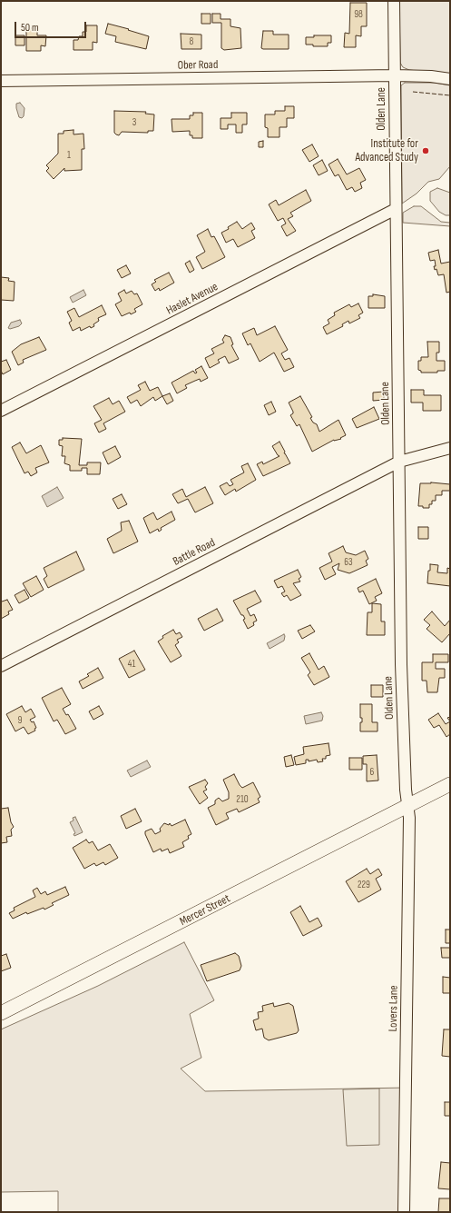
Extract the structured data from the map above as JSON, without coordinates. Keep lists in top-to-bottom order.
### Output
{
  "streets": {
    "main road": ["Mercer Street"],
    "street": [
      "Ober Road",
      "Olden Lane",
      "Haslet Avenue",
      "Battle Road",
      "Lovers Lane"
    ]
  },
  "crossings": [
    ["Ober Road", "Olden Lane"],
    ["Olden Lane", "Haslet Avenue"],
    ["Olden Lane", "Battle Road"],
    ["Olden Lane", "Mercer Street"],
    ["Olden Lane", "Lovers Lane"],
    ["Mercer Street", "Lovers Lane"]
  ],
  "places": ["Institute for Advanced Study"],
  "house_numbers": [
    "98",
    "8",
    "3",
    "1",
    "63",
    "41",
    "9",
    "6",
    "210",
    "229"
  ],
  "scale_bar": "50 m"
}
